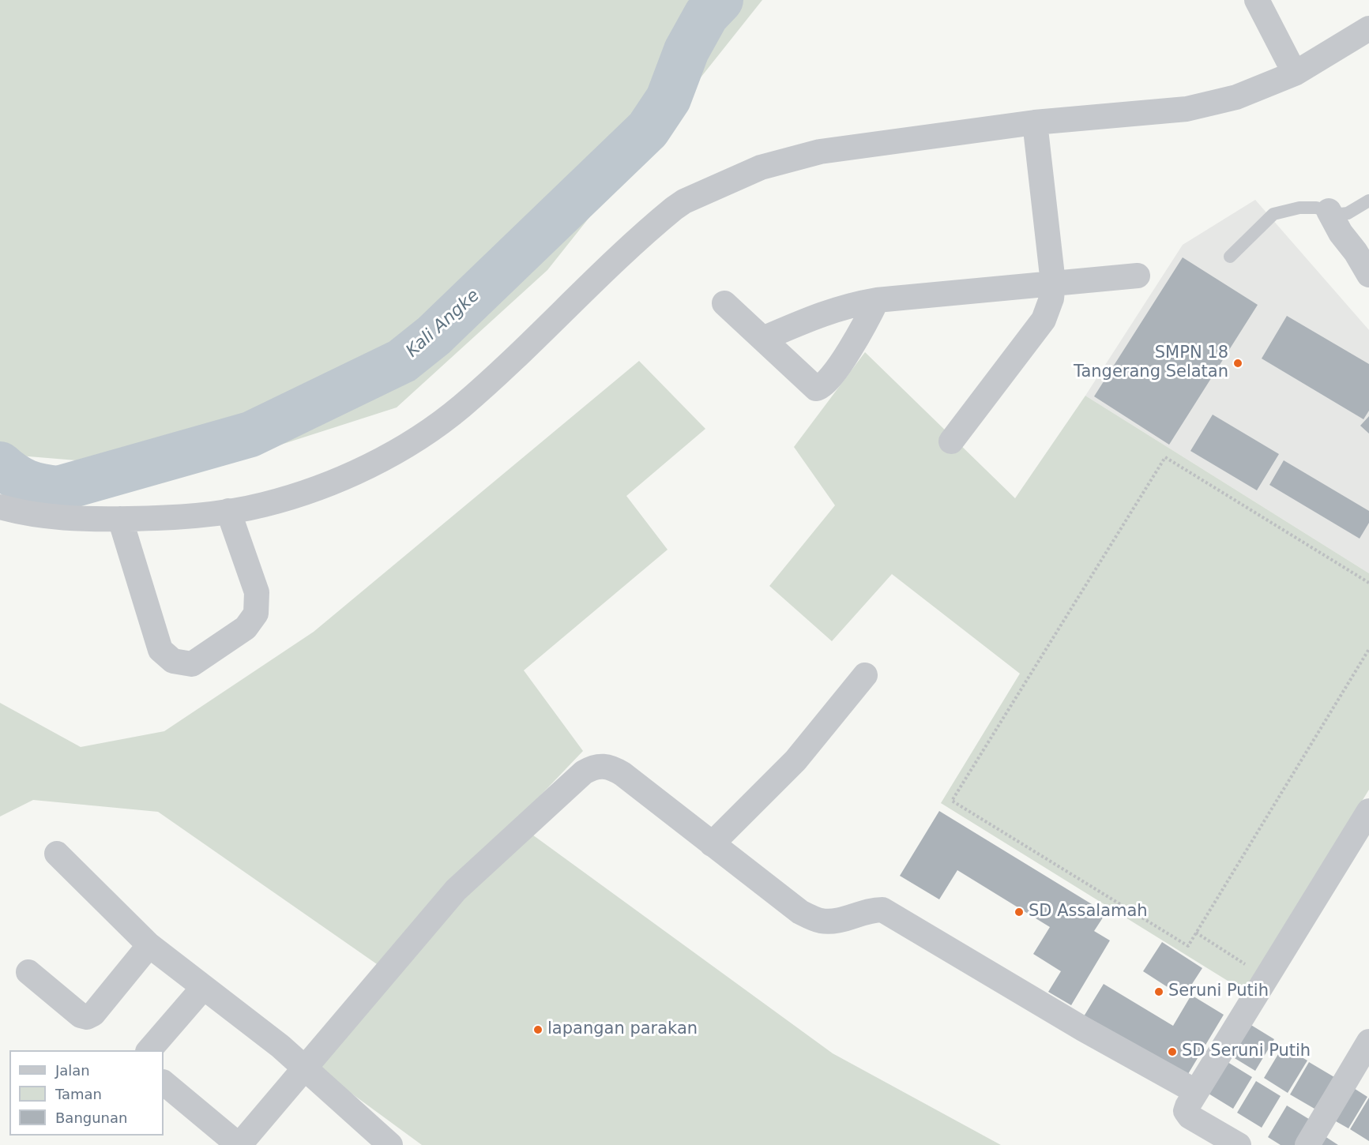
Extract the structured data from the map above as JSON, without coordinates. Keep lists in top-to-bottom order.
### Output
{
  "water": ["Kali Angke"],
  "places": [
    "SMPN 18 Tangerang Selatan",
    "SD Assalamah",
    "Seruni Putih",
    "lapangan parakan",
    "SD Seruni Putih"
  ],
  "legend": ["Jalan", "Taman", "Bangunan"]
}
